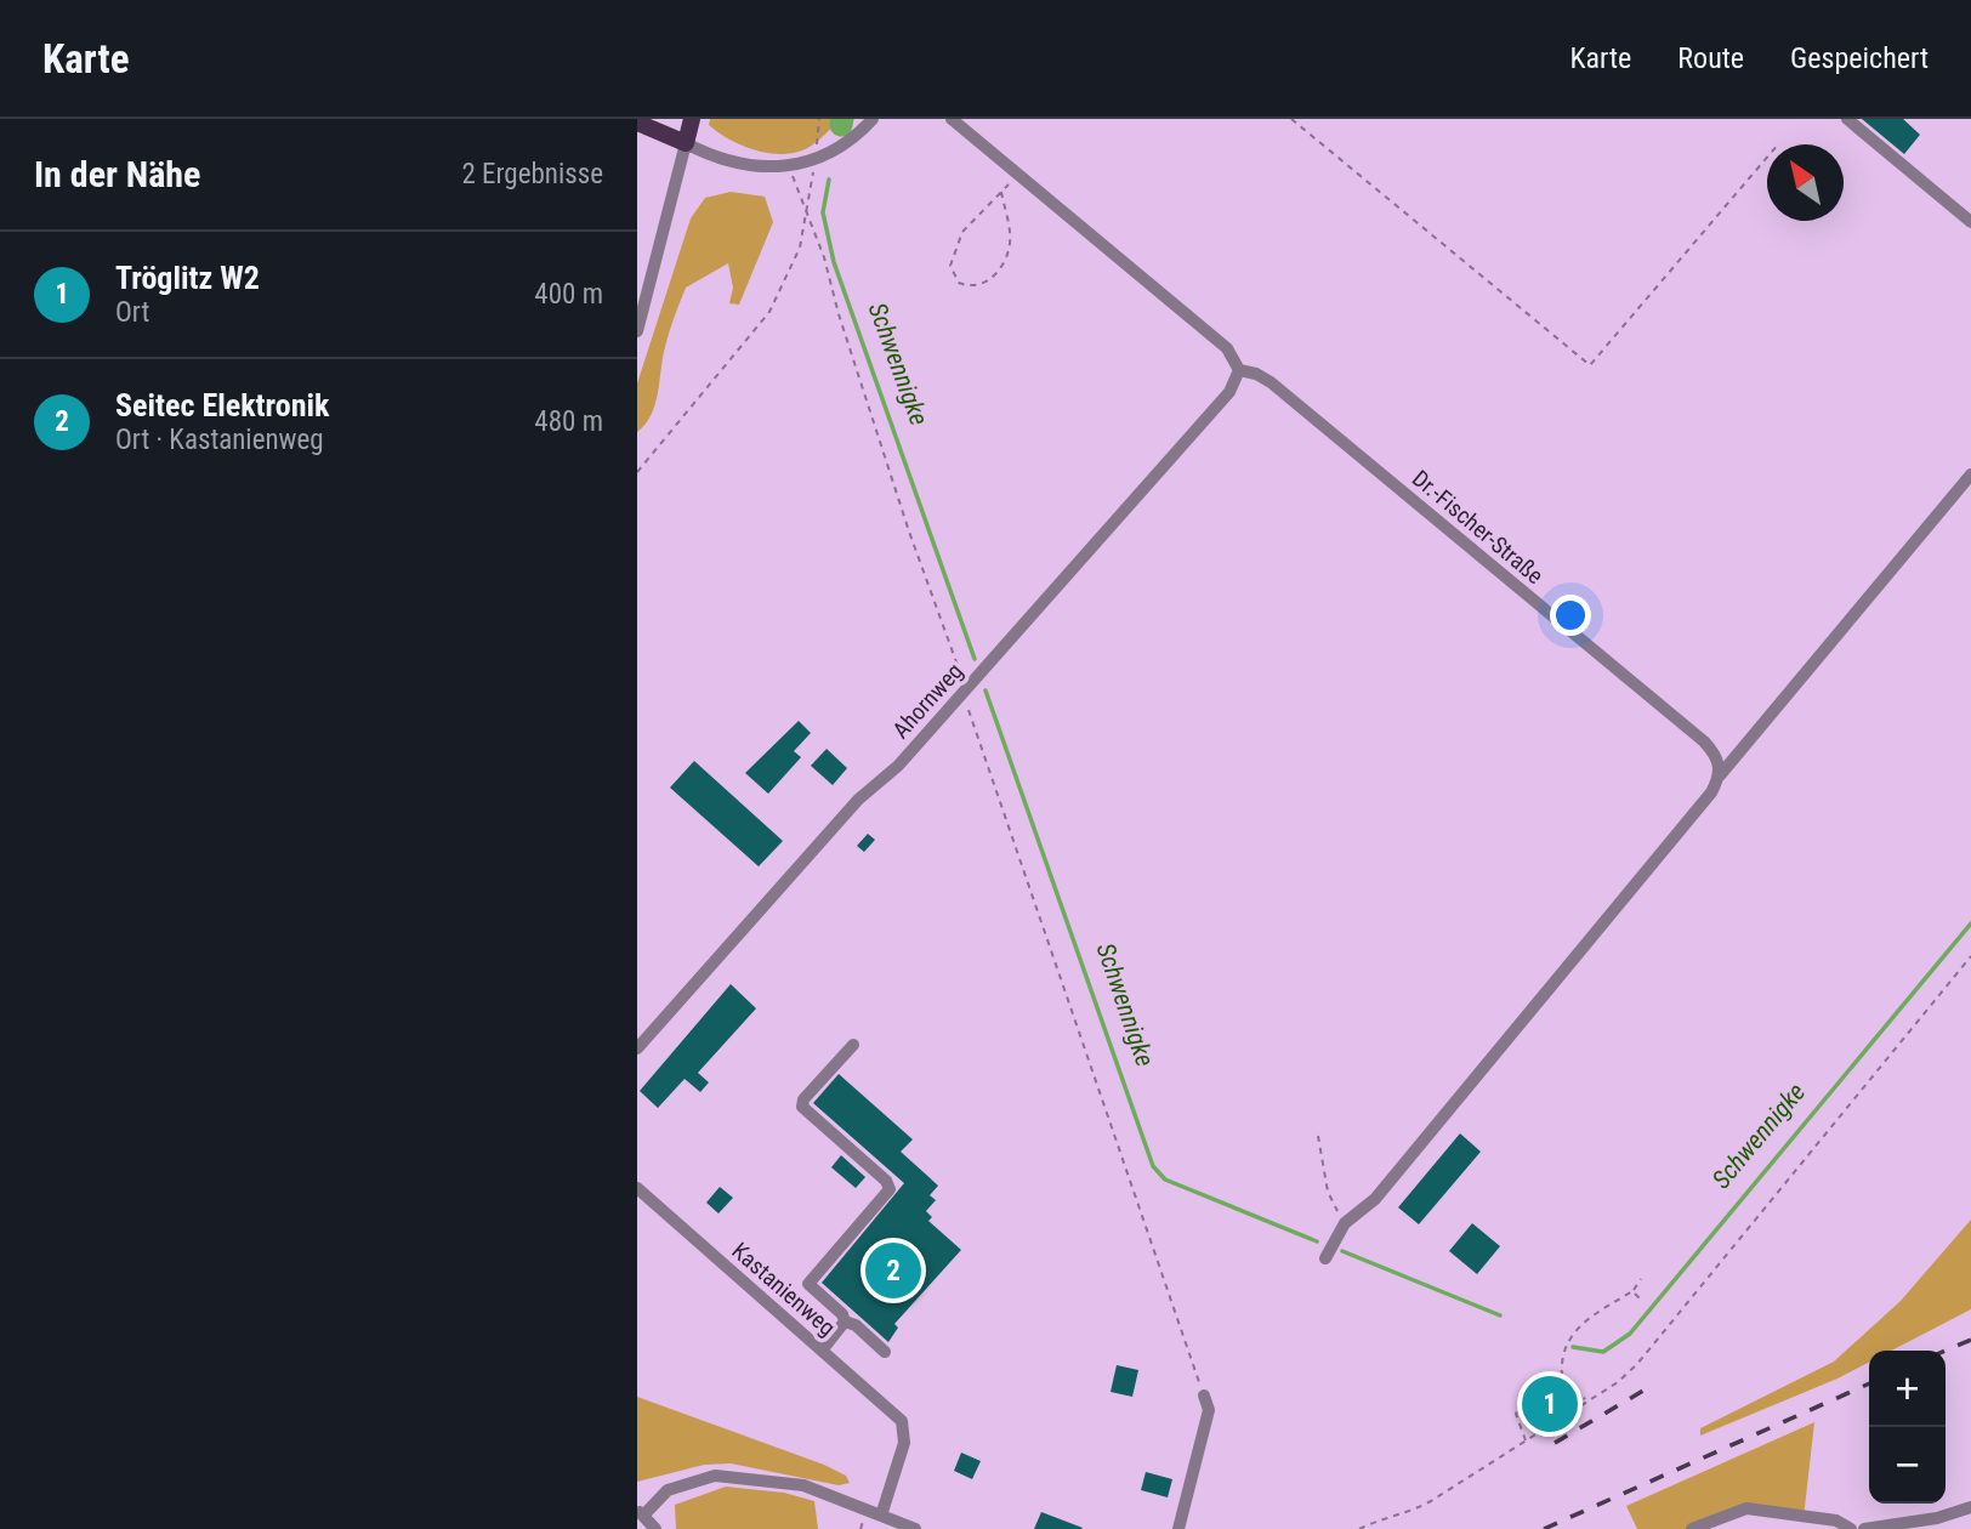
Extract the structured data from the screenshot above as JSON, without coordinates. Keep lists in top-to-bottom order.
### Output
{
  "streets": {
    "street": ["Dr.-Fischer-Straße", "Ahornweg", "Kastanienweg"]
  },
  "crossings": [
    ["Dr.-Fischer-Straße", "Ahornweg"]
  ],
  "water": ["Schwennigke"],
  "north": "top left",
  "page": {
    "header": "Karte",
    "nav": ["Karte", "Route", "Gespeichert"],
    "heading": ["In der Nähe", "2 Ergebnisse"],
    "list": [
      {
        "mark": "1",
        "name": "Tröglitz W2",
        "note": "Ort",
        "value": "400 m"
      },
      {
        "mark": "2",
        "name": "Seitec Elektronik",
        "note": "Ort · Kastanienweg",
        "value": "480 m"
      }
    ],
    "pins": ["2", "1"],
    "map_buttons": ["+", "−"]
  }
}
